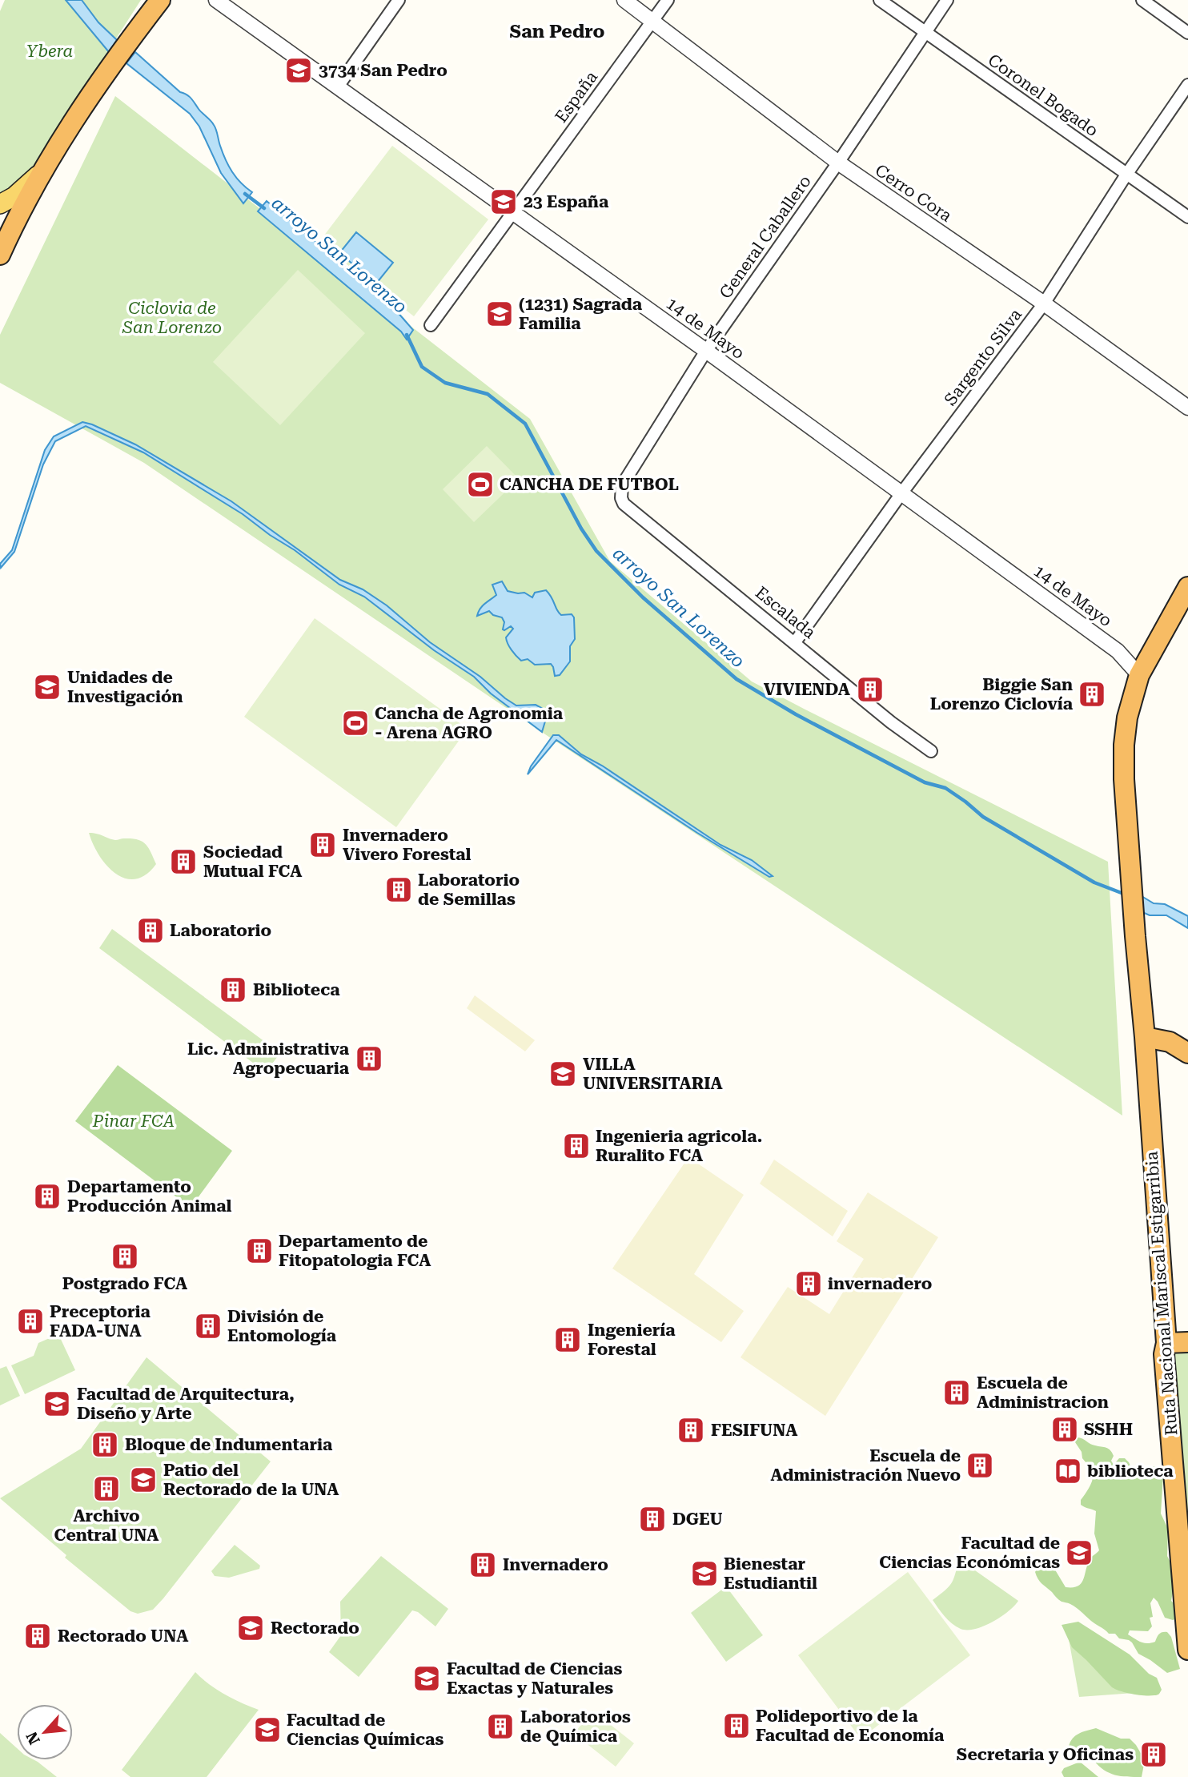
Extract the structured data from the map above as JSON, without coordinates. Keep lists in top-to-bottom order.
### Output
{
  "streets": {
    "highway": ["Ruta Nacional Mariscal Estigarribia"],
    "street": [
      "Coronel Bogado",
      "España",
      "Cerro Cora",
      "General Caballero",
      "14 de Mayo",
      "Sargento Silva",
      "Escalada"
    ]
  },
  "crossings": [
    ["Coronel Bogado", "General Caballero"],
    ["Coronel Bogado", "Sargento Silva"],
    ["España", "Cerro Cora"],
    ["España", "14 de Mayo"],
    ["Cerro Cora", "General Caballero"],
    ["Cerro Cora", "Sargento Silva"],
    ["General Caballero", "14 de Mayo"],
    ["General Caballero", "Escalada"],
    ["14 de Mayo", "Sargento Silva"],
    ["14 de Mayo", "Ruta Nacional Mariscal Estigarribia"],
    ["Sargento Silva", "Escalada"]
  ],
  "districts": ["San Pedro"],
  "water": ["arroyo San Lorenzo"],
  "parks": ["Ybera", "Ciclovia de San Lorenzo", "Pinar FCA"],
  "places": {
    "school or university": [
      "3734 San Pedro",
      "23 España",
      "(1231) Sagrada Familia",
      "Unidades de Investigación",
      "VILLA UNIVERSITARIA",
      "Facultad de Arquitectura, Diseño y Arte",
      "Patio del Rectorado de la UNA",
      "Facultad de Ciencias Económicas",
      "Bienestar Estudiantil",
      "Rectorado",
      "Facultad de Ciencias Exactas y Naturales",
      "Facultad de Ciencias Químicas"
    ],
    "sports": ["CANCHA DE FUTBOL", "Cancha de Agronomia - Arena AGRO"],
    "building": [
      "VIVIENDA",
      "Biggie San Lorenzo Ciclovía",
      "Invernadero Vivero Forestal",
      "Sociedad Mutual FCA",
      "Laboratorio de Semillas",
      "Laboratorio",
      "Biblioteca",
      "Lic. Administrativa Agropecuaria",
      "Ingenieria agricola. Ruralito FCA",
      "Departamento Producción Animal",
      "Departamento de Fitopatologia FCA",
      "Postgrado FCA",
      "invernadero",
      "Preceptoria FADA-UNA",
      "División de Entomología",
      "Ingeniería Forestal",
      "Escuela de Administracion",
      "SSHH",
      "FESIFUNA",
      "Bloque de Indumentaria",
      "Escuela de Administración Nuevo",
      "Archivo Central UNA",
      "DGEU",
      "Invernadero",
      "Rectorado UNA",
      "Polideportivo de la Facultad de Economía",
      "Laboratorios de Química",
      "Secretaria y Oficinas"
    ],
    "library": ["biblioteca"]
  },
  "north": "bottom left"
}
